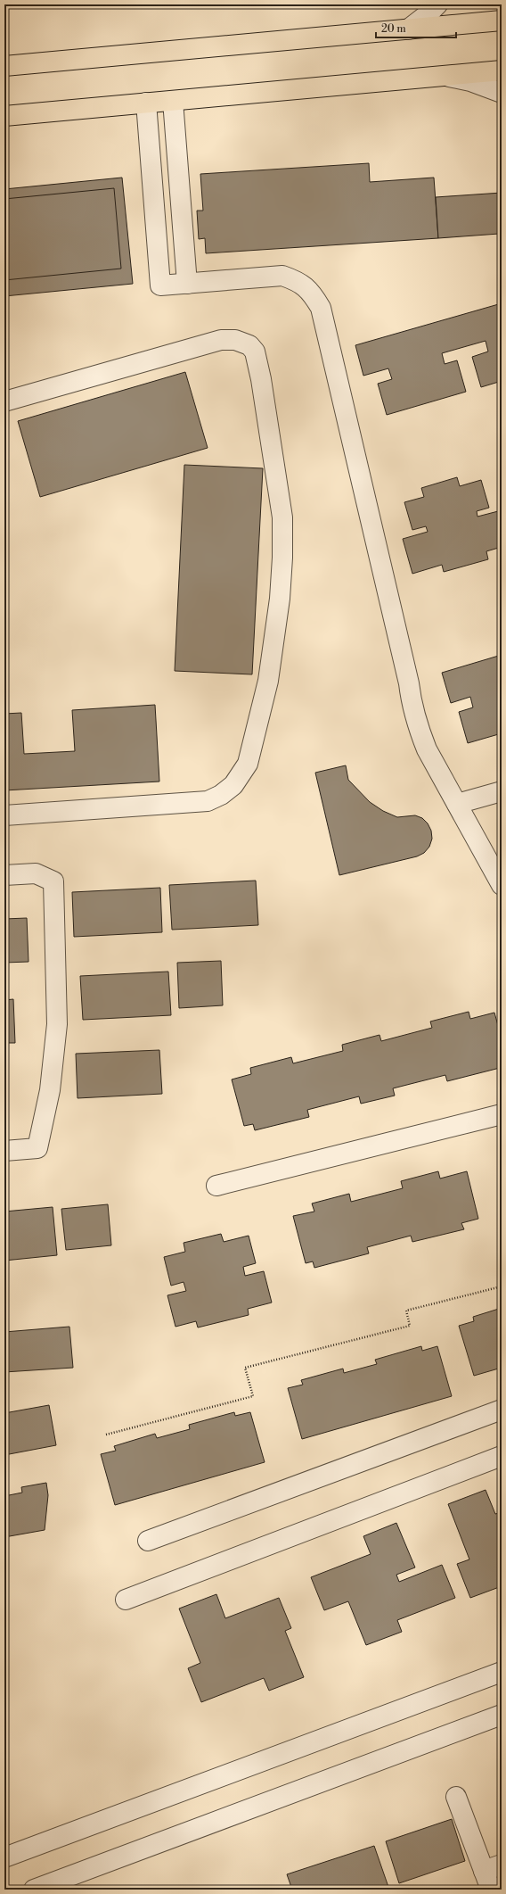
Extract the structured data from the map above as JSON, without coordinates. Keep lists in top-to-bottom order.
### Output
{
  "scale_bar": "20 m"
}
